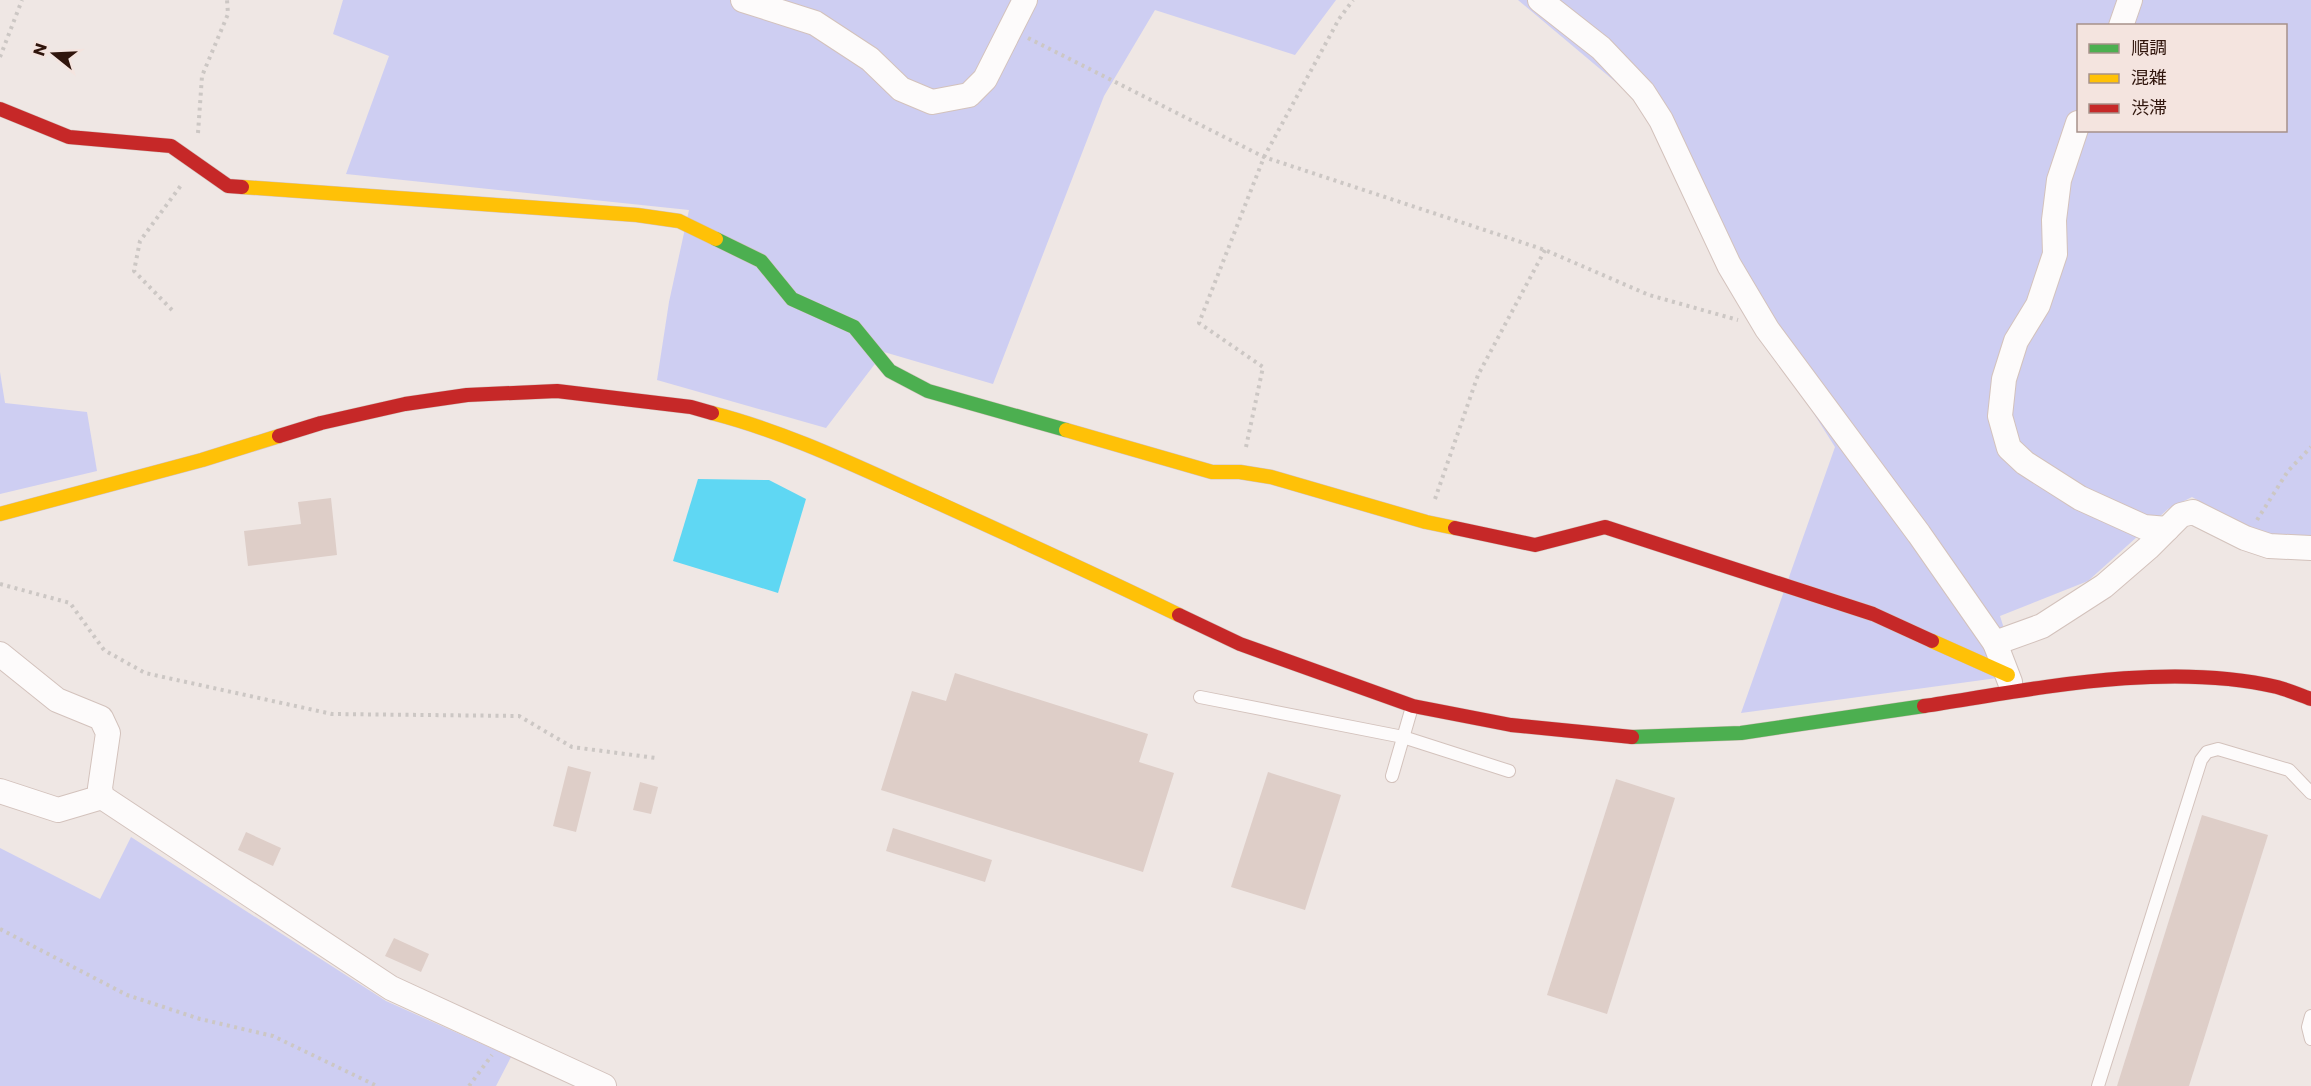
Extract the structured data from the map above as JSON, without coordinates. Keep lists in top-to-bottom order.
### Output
{
  "legend": ["順調", "混雑", "渋滞"],
  "north": "left"
}
